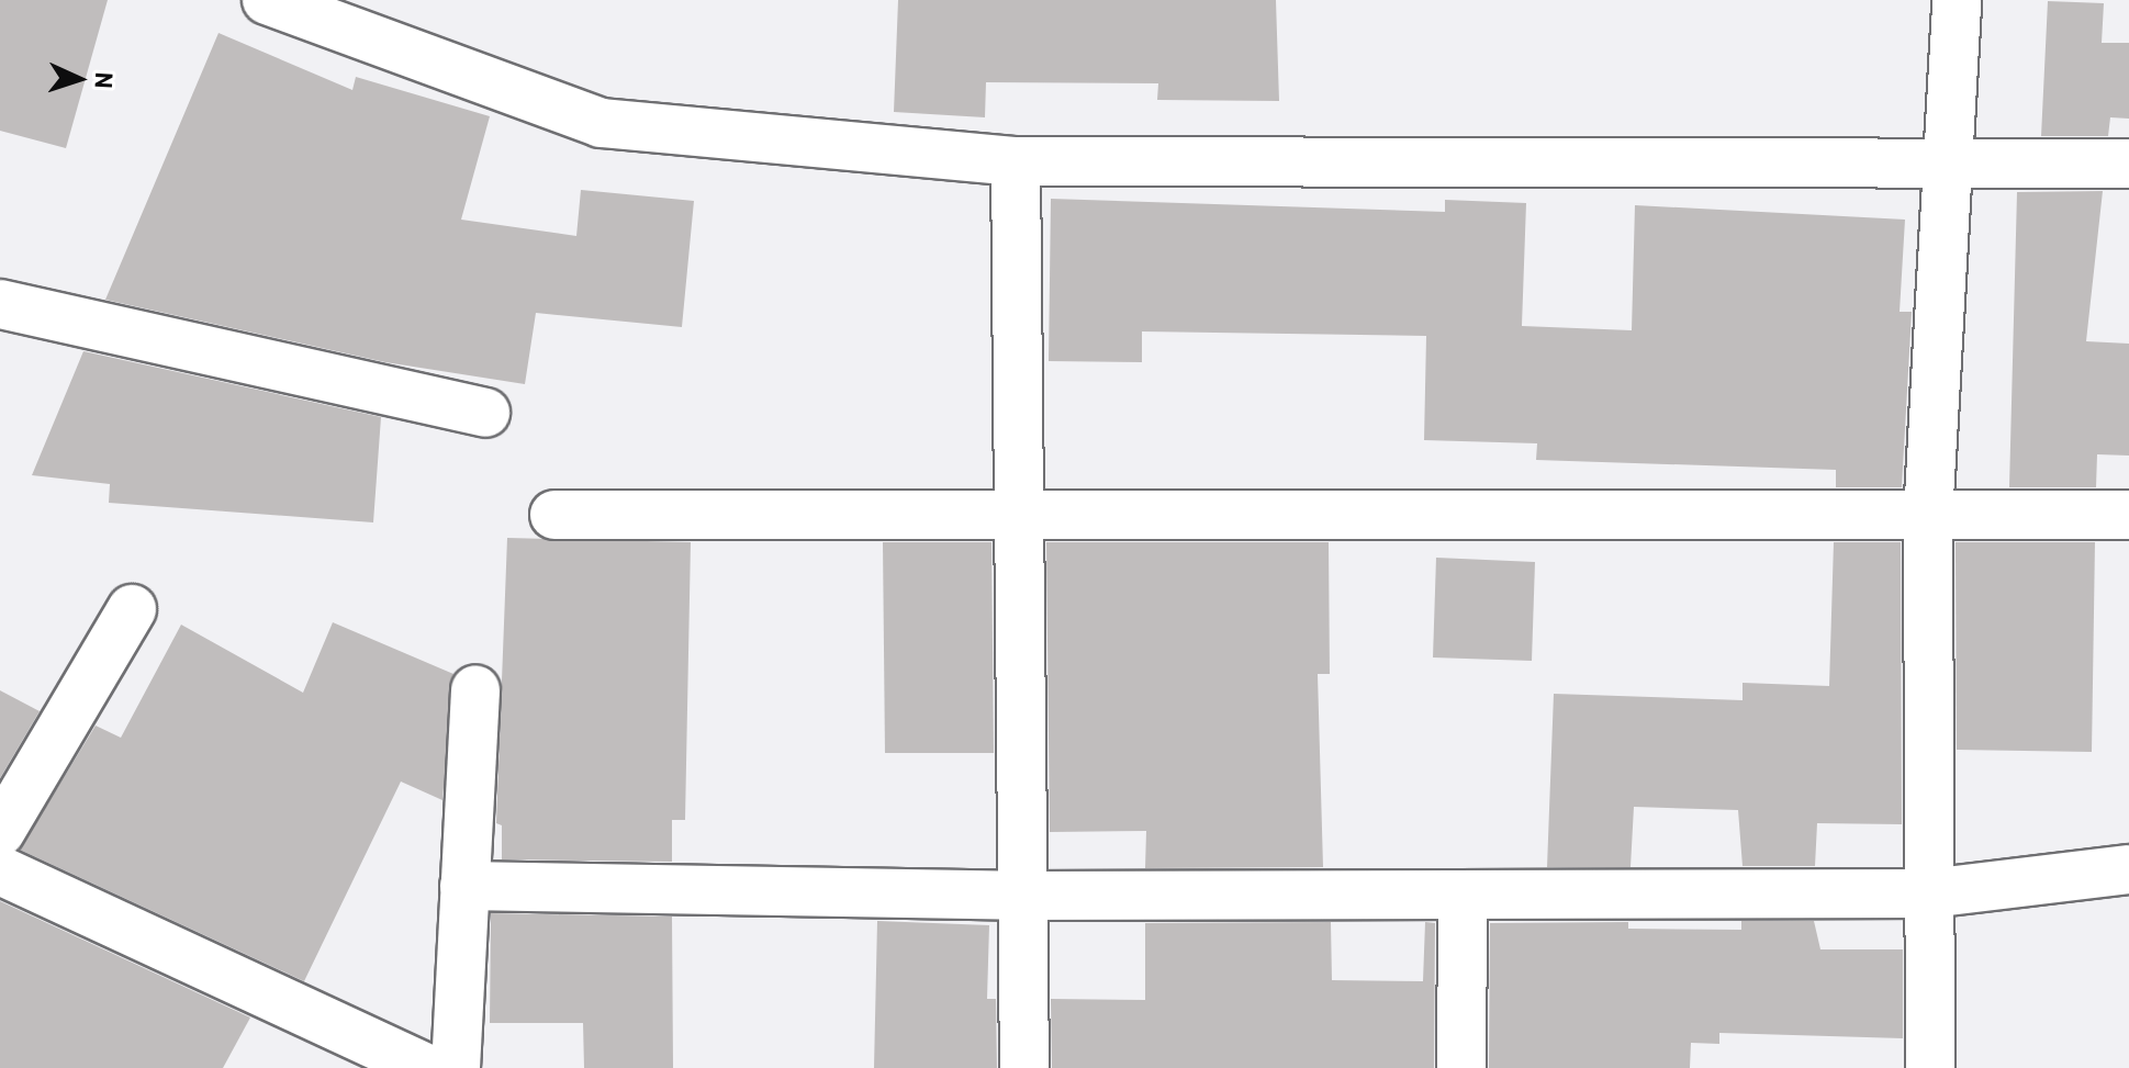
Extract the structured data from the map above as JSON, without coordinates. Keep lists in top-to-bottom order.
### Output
{
  "north": "right"
}
